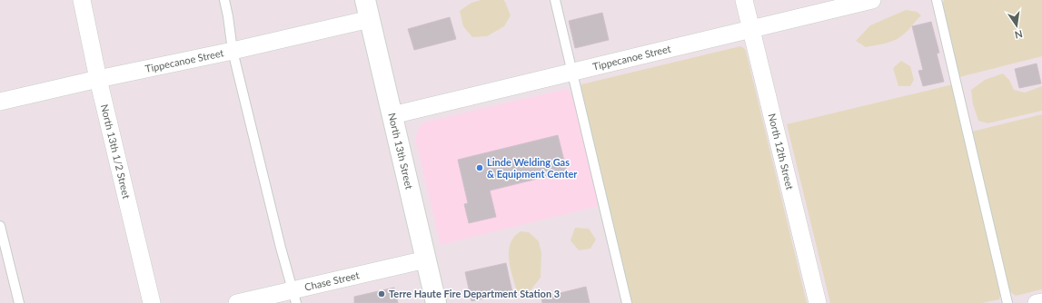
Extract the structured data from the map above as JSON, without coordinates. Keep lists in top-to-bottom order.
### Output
{
  "streets": {
    "main road": ["North 13th Street"],
    "street": [
      "Tippecanoe Street",
      "North 13th 1/2 Street",
      "North 12th Street",
      "Chase Street"
    ]
  },
  "crossings": [
    ["Tippecanoe Street", "North 13th 1/2 Street"],
    ["Tippecanoe Street", "North 13th Street"],
    ["Tippecanoe Street", "North 12th Street"],
    ["North 13th Street", "Chase Street"]
  ],
  "places": ["Linde Welding Gas & Equipment Center", "Terre Haute Fire Department Station 3"],
  "north": "bottom"
}
